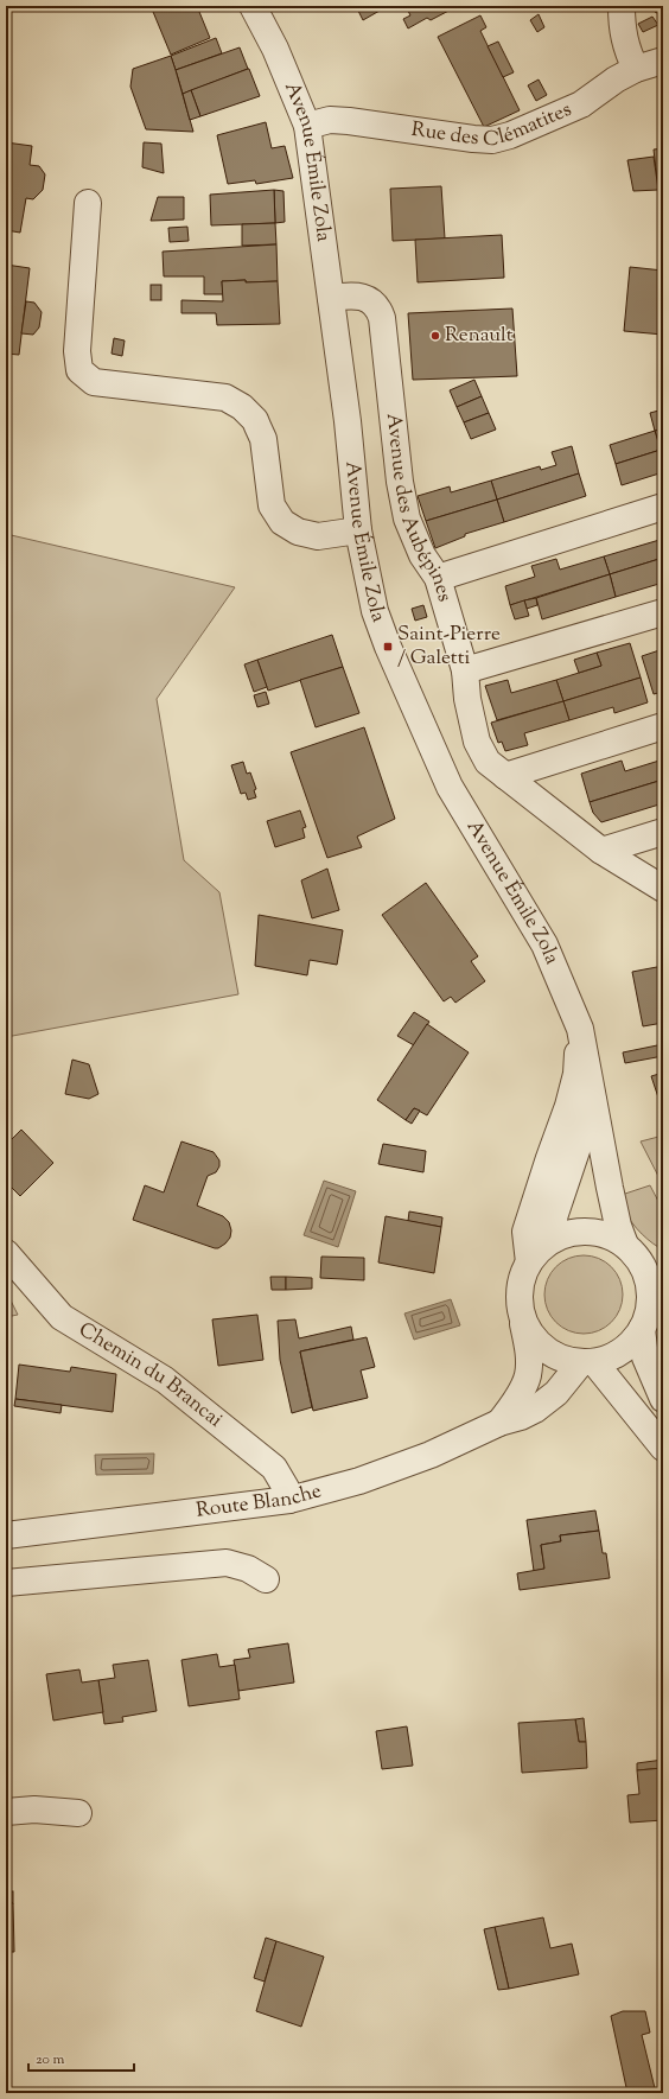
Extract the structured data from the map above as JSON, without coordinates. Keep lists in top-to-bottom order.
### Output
{
  "streets": {
    "street": [
      "Rue des Clématites",
      "Avenue Émile Zola",
      "Avenue des Aubépines",
      "Chemin du Brancai",
      "Route Blanche"
    ]
  },
  "crossings": [
    ["Rue des Clématites", "Avenue Émile Zola"],
    ["Avenue Émile Zola", "Avenue des Aubépines"],
    ["Avenue Émile Zola", "Route Blanche"],
    ["Chemin du Brancai", "Route Blanche"]
  ],
  "places": {
    "other": ["Renault"],
    "transit": ["Saint-Pierre / Galetti"]
  },
  "scale_bar": "20 m"
}
